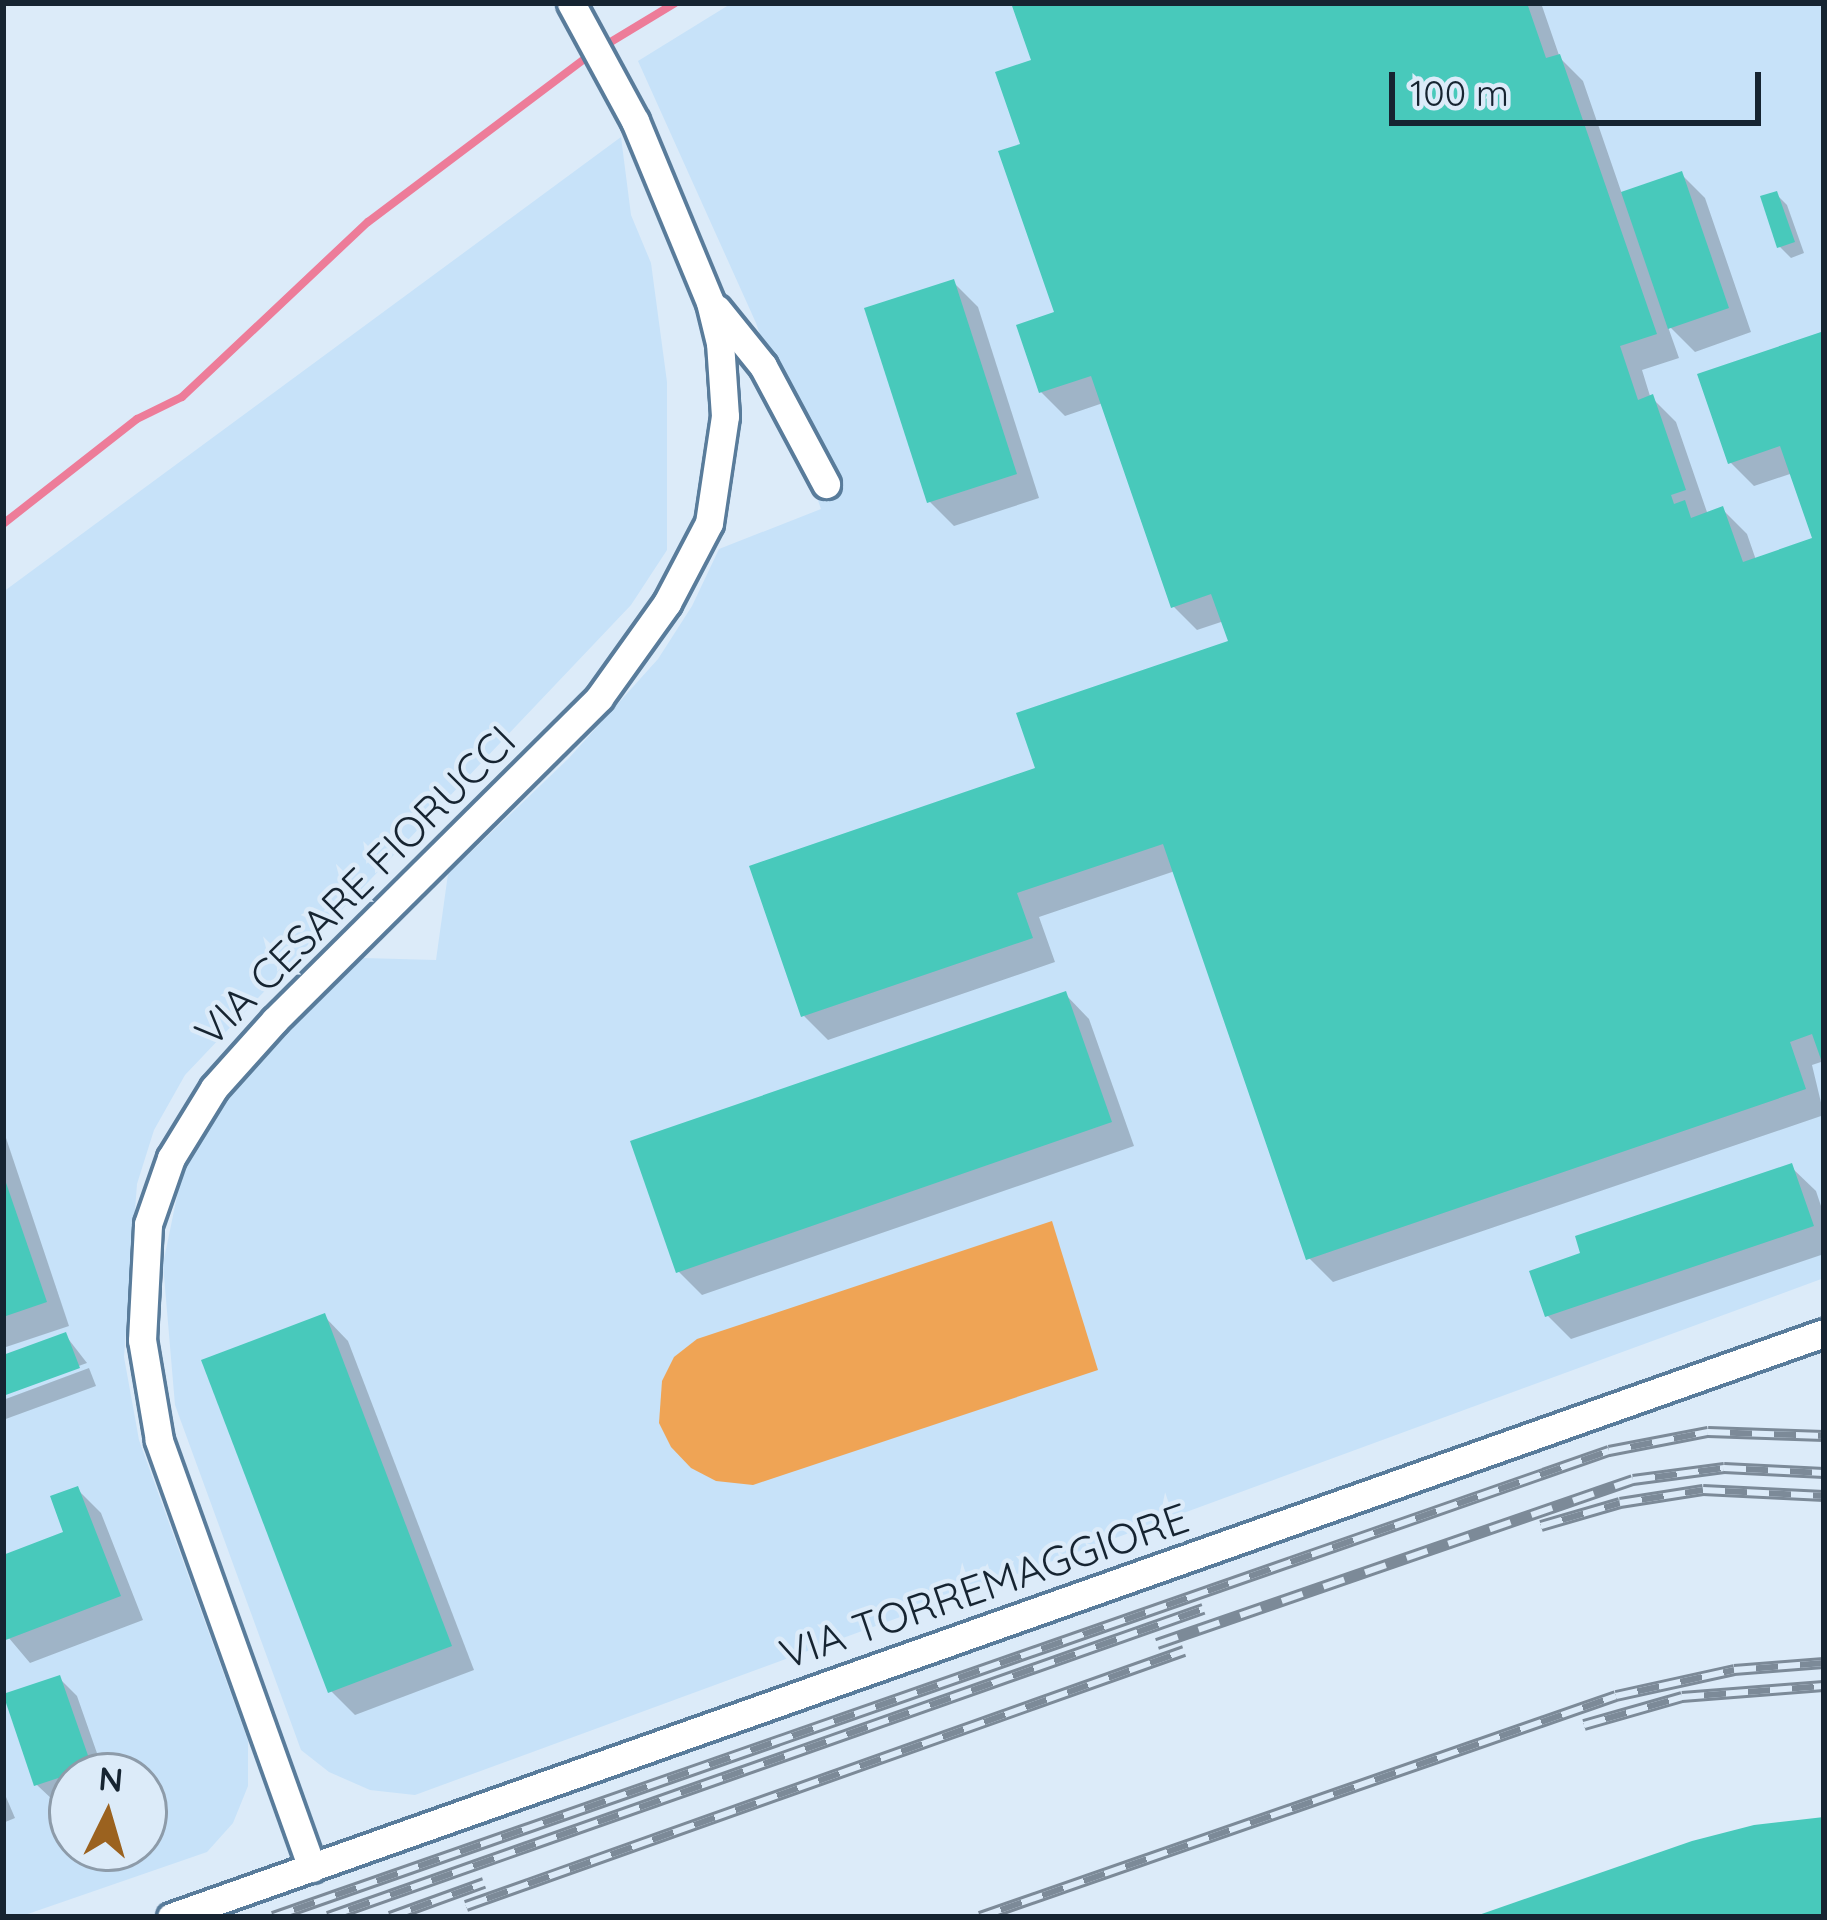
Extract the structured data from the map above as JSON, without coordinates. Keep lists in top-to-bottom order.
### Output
{
  "streets": {
    "street": ["VIA CESARE FIORUCCI", "VIA TORREMAGGIORE"]
  },
  "crossings": [
    ["VIA CESARE FIORUCCI", "VIA TORREMAGGIORE"]
  ],
  "scale_bar": "100 m",
  "north": "top"
}
